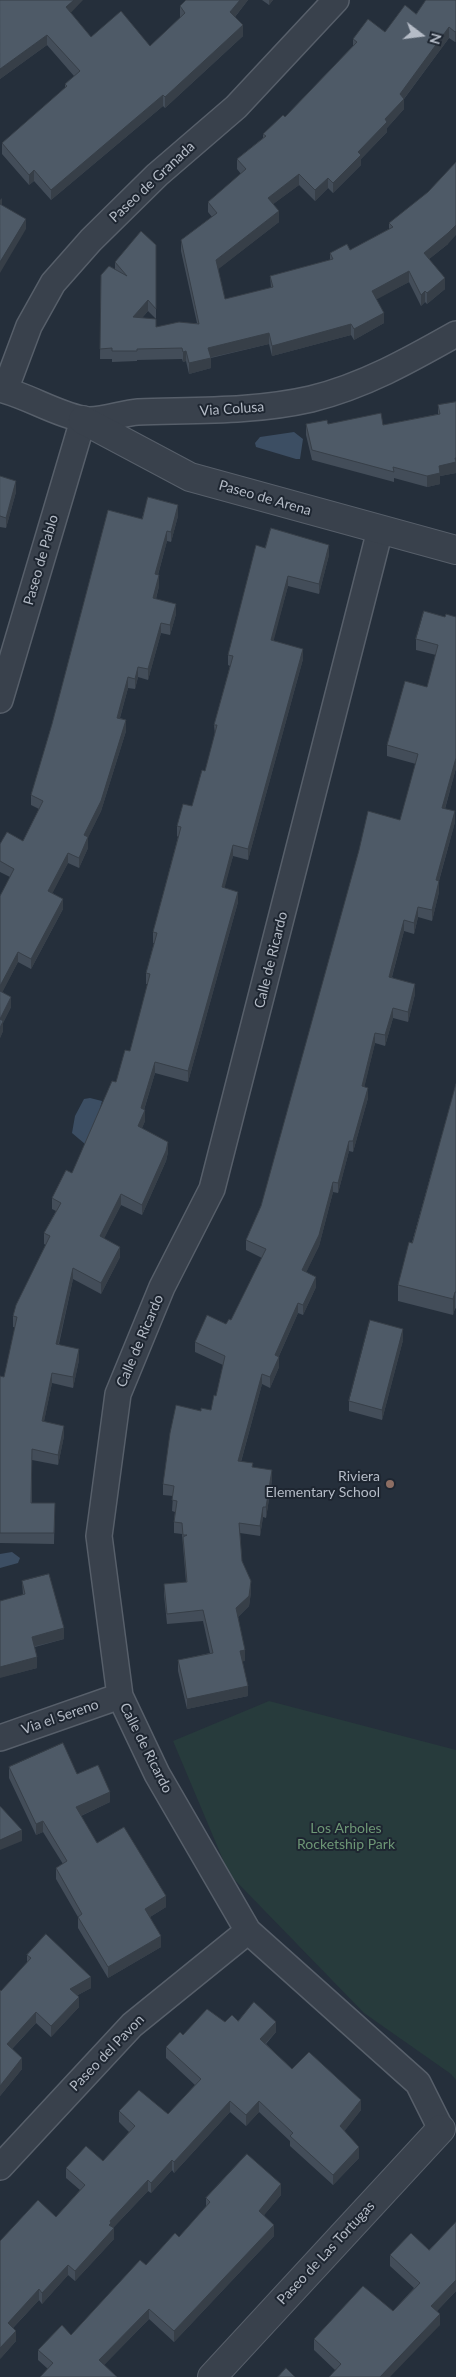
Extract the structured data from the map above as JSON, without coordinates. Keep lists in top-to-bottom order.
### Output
{
  "streets": {
    "street": [
      "Paseo de Granada",
      "Via Colusa",
      "Paseo de Arena",
      "Paseo de Pablo",
      "Calle de Ricardo",
      "Via el Sereno",
      "Paseo del Pavon",
      "Paseo de Las Tortugas"
    ]
  },
  "crossings": [
    ["Via Colusa", "Paseo de Arena"],
    ["Via Colusa", "Paseo de Pablo"],
    ["Paseo de Arena", "Paseo de Pablo"],
    ["Paseo de Arena", "Calle de Ricardo"],
    ["Calle de Ricardo", "Via el Sereno"],
    ["Calle de Ricardo", "Paseo del Pavon"],
    ["Calle de Ricardo", "Paseo de Las Tortugas"]
  ],
  "parks": ["Los Arboles Rocketship Park"],
  "places": ["Riviera Elementary School"],
  "north": "right"
}
